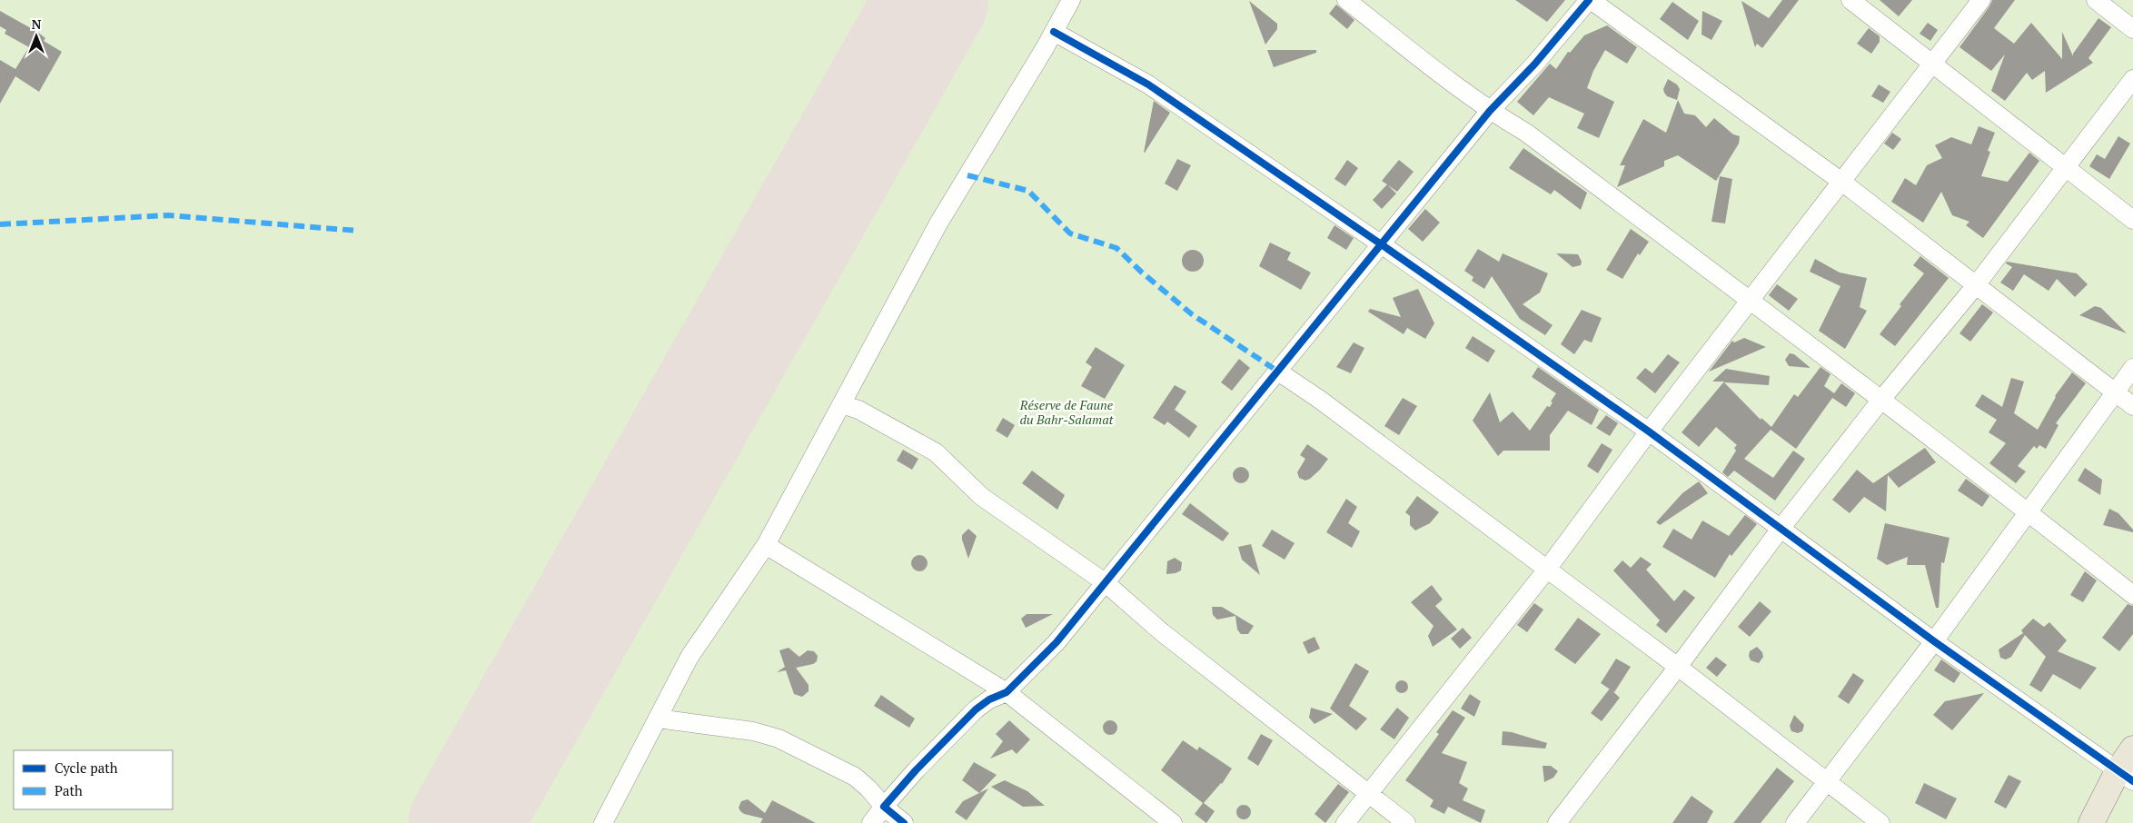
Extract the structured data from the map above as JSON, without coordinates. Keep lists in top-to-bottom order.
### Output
{
  "parks": ["Réserve de Faune du Bahr-Salamat"],
  "legend": ["Cycle path", "Path"],
  "north": "top"
}
